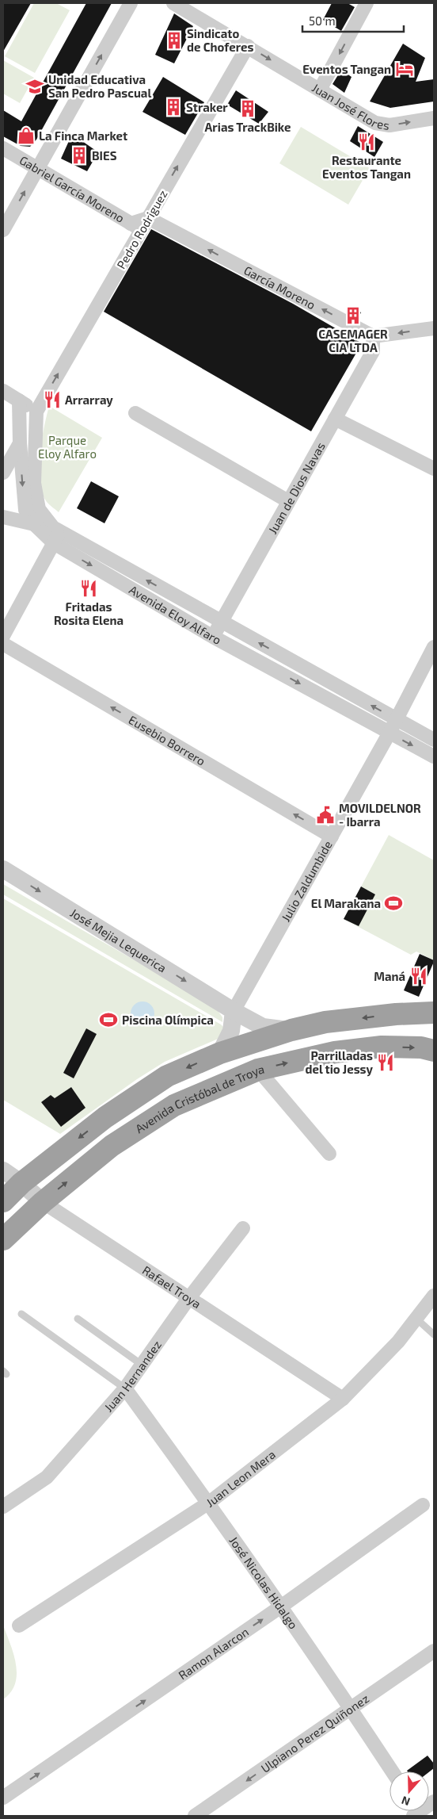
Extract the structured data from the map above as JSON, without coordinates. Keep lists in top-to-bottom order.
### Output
{
  "streets": {
    "highway": ["Avenida Cristóbal de Troya"],
    "street": [
      "Juan José Flores",
      "Gabriel García Moreno",
      "Pedro Rodriguez",
      "García Moreno",
      "Juan de Dios Navas",
      "Avenida Eloy Alfaro",
      "Eusebio Borrero",
      "Julio Zaldumbide",
      "José Mejia Lequerica",
      "Rafael Troya",
      "Juan Hernandez",
      "Juan Leon Mera",
      "José Nicolas Hidalgo",
      "Ramon Alarcon",
      "Ulpiano Perez Quiñonez"
    ]
  },
  "crossings": [
    ["Juan José Flores", "Pedro Rodriguez"],
    ["Gabriel García Moreno", "Pedro Rodriguez"],
    ["Gabriel García Moreno", "García Moreno"],
    ["Pedro Rodriguez", "García Moreno"],
    ["Pedro Rodriguez", "Avenida Eloy Alfaro"],
    ["García Moreno", "Juan de Dios Navas"],
    ["Juan de Dios Navas", "Avenida Eloy Alfaro"],
    ["Avenida Eloy Alfaro", "Julio Zaldumbide"],
    ["Eusebio Borrero", "Julio Zaldumbide"],
    ["Julio Zaldumbide", "José Mejia Lequerica"],
    ["Avenida Cristóbal de Troya", "Rafael Troya"],
    ["Rafael Troya", "Juan Hernandez"],
    ["Rafael Troya", "Juan Leon Mera"],
    ["Juan Hernandez", "José Nicolas Hidalgo"],
    ["Juan Leon Mera", "José Nicolas Hidalgo"],
    ["José Nicolas Hidalgo", "Ramon Alarcon"],
    ["José Nicolas Hidalgo", "Ulpiano Perez Quiñonez"]
  ],
  "one_way": [
    "Juan José Flores",
    "García Moreno",
    "Eusebio Borrero",
    "José Mejia Lequerica",
    "Ramon Alarcon",
    "Ulpiano Perez Quiñonez"
  ],
  "parks": ["Parque Eloy Alfaro"],
  "places": {
    "building": [
      "Sindicato de Choferes",
      "Straker",
      "Arias TrackBike",
      "BIES",
      "CASEMAGER CIA LTDA"
    ],
    "hotel": ["Eventos Tangan"],
    "school or university": ["Unidad Educativa San Pedro Pascual"],
    "shop": ["La Finca Market"],
    "restaurant": [
      "Restaurante Eventos Tangan",
      "Arrarray",
      "Fritadas Rosita Elena",
      "Maná",
      "Parrilladas del tio Jessy"
    ],
    "public building": ["MOVILDELNOR - Ibarra"],
    "sports": ["El Marakana", "Piscina Olímpica"]
  },
  "scale_bar": "50 m",
  "north": "bottom"
}
